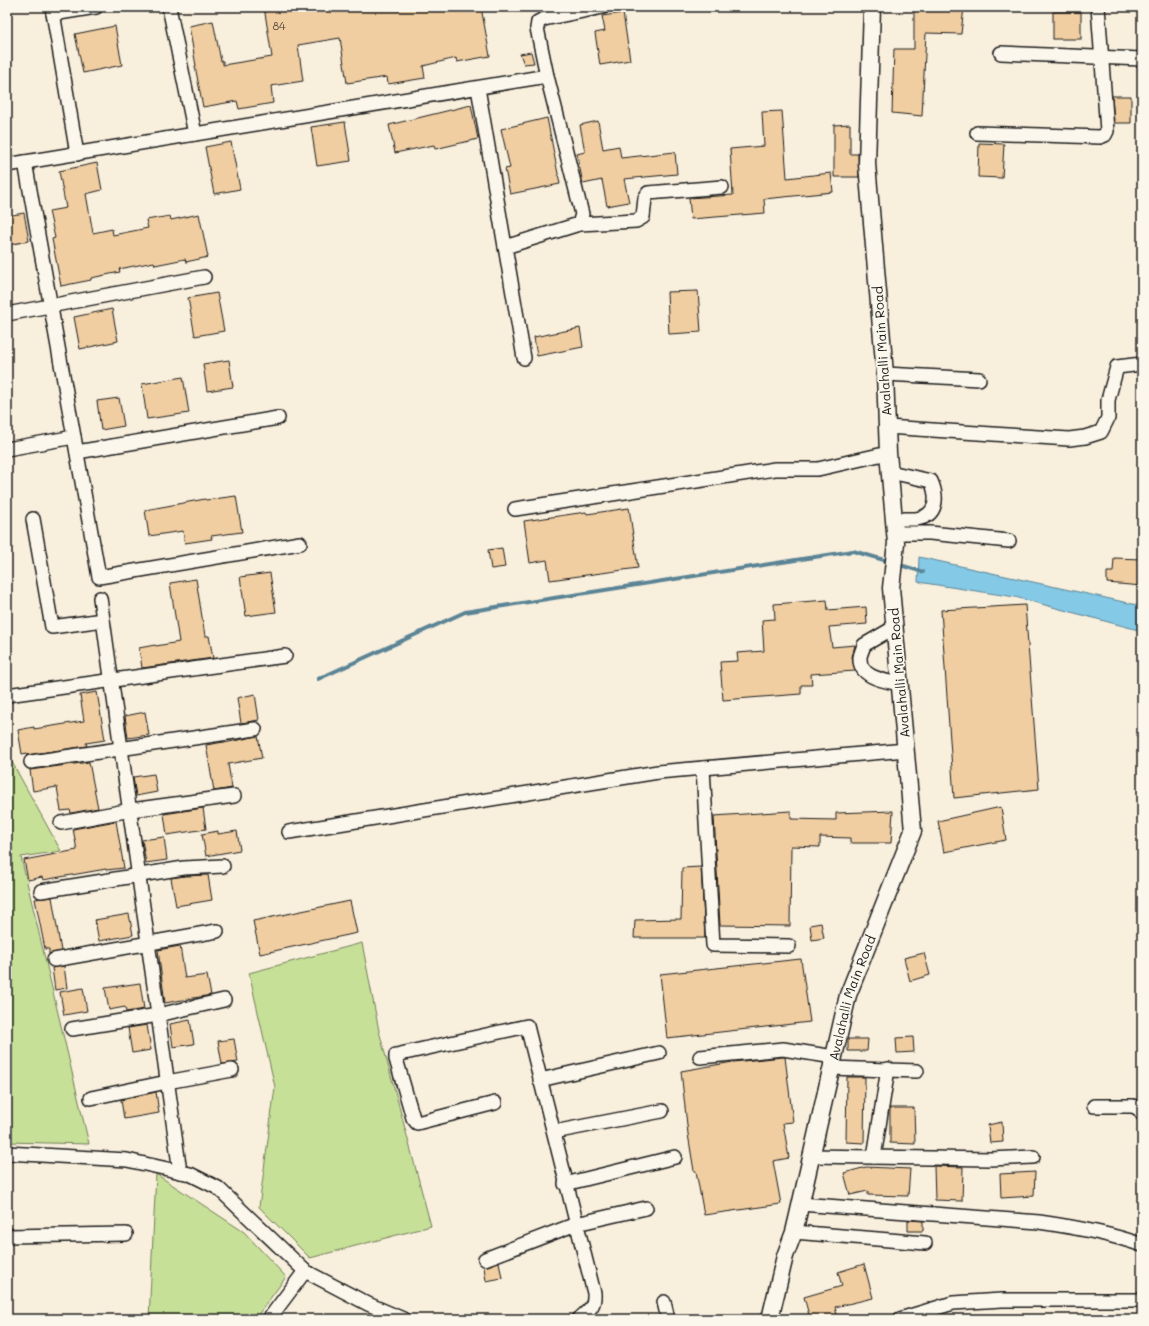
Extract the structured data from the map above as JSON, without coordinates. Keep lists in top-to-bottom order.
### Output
{
  "streets": {
    "main road": ["Avalahalli Main Road"]
  },
  "house_numbers": ["84"]
}
